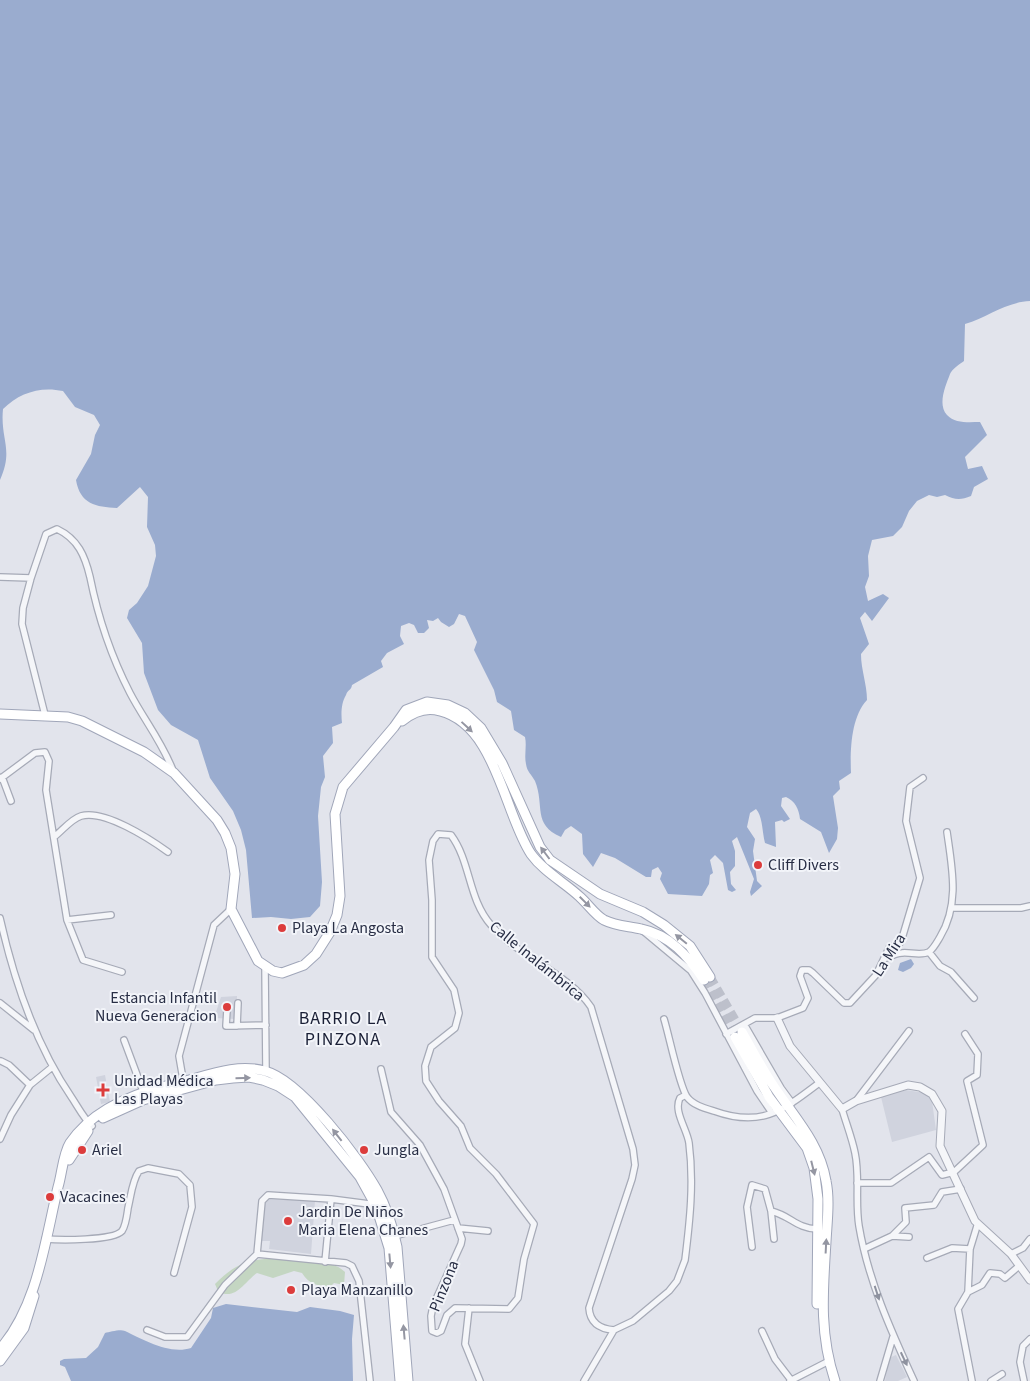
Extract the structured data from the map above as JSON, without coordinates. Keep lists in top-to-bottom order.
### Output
{
  "streets": {
    "street": ["La Mira", "Calle Inalámbrica", "Pinzona"]
  },
  "crossings": [
    ["Calle Inalámbrica", "Pinzona"]
  ],
  "districts": ["BARRIO LA PINZONA"],
  "places": {
    "other": [
      "Cliff Divers",
      "Playa La Angosta",
      "Estancia Infantil Nueva Generacion",
      "Ariel",
      "Jungla",
      "Vacacines",
      "Jardin De Niños Maria Elena Chanes",
      "Playa Manzanillo"
    ],
    "health": ["Unidad Médica Las Playas"]
  }
}
